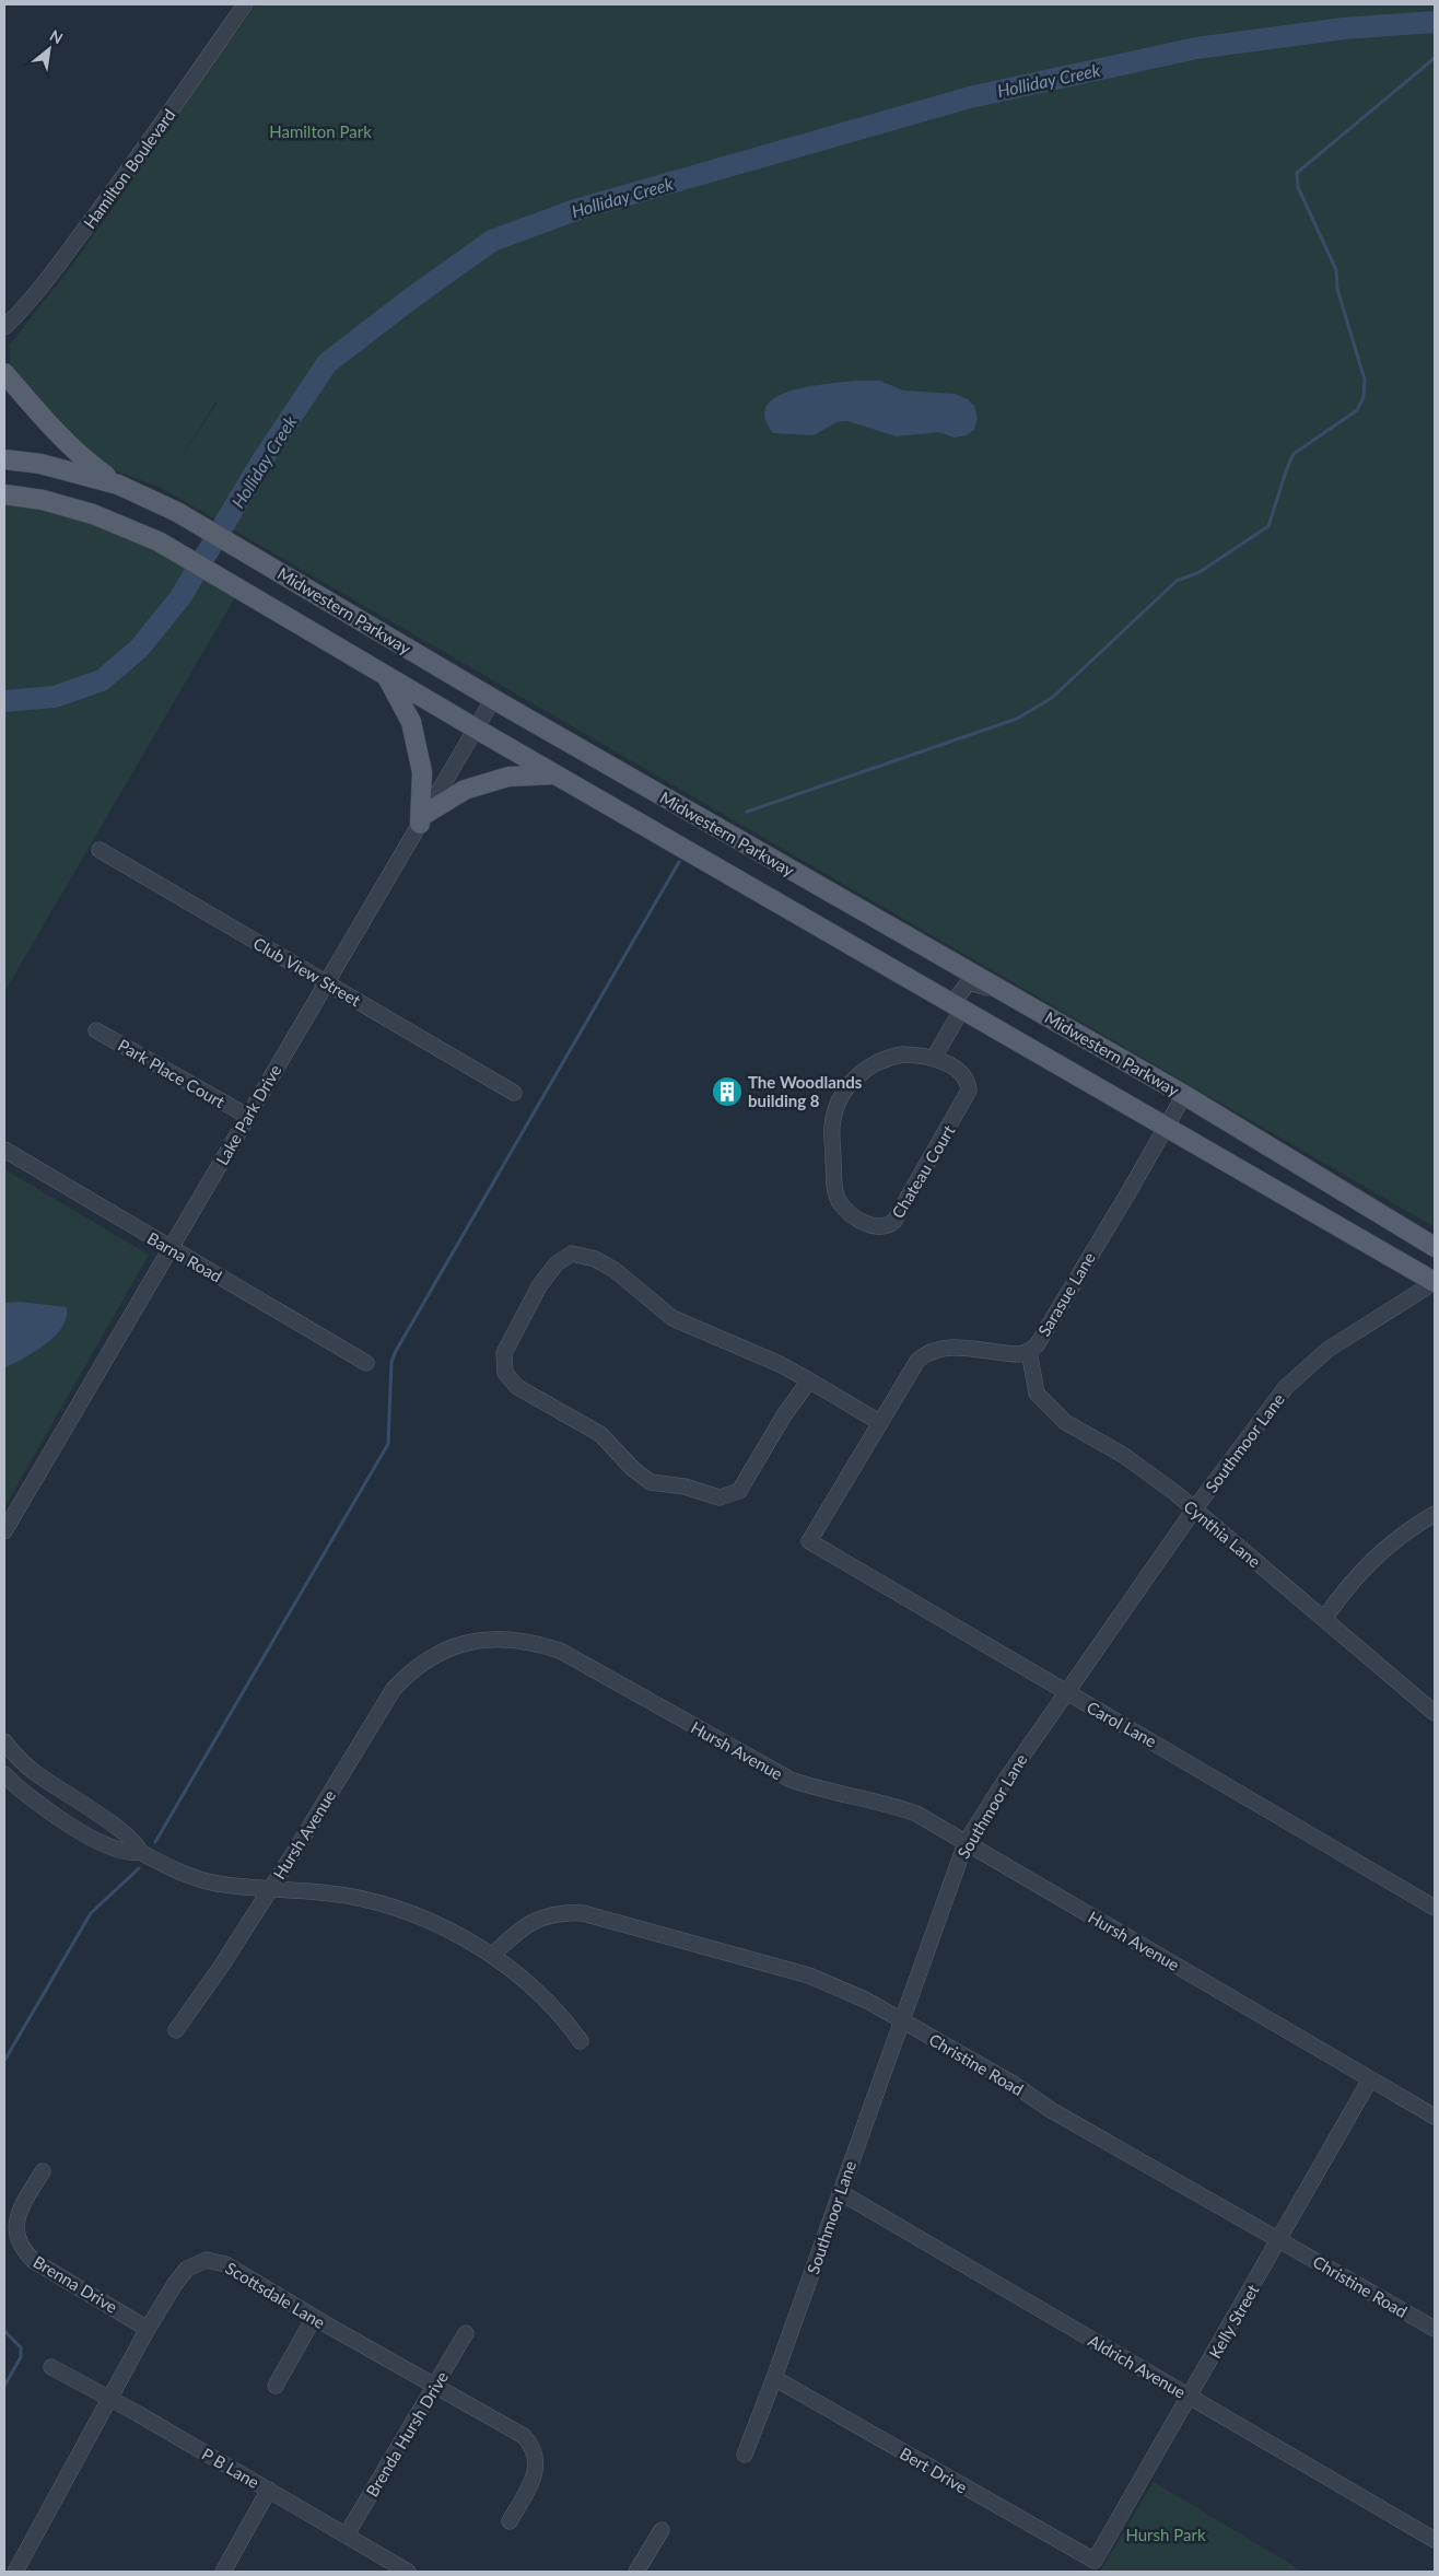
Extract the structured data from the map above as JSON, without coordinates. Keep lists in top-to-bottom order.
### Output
{
  "streets": {
    "main road": ["Midwestern Parkway"],
    "street": [
      "Hamilton Boulevard",
      "Club View Street",
      "Park Place Court",
      "Lake Park Drive",
      "Chateau Court",
      "Barna Road",
      "Sarasue Lane",
      "Southmoor Lane",
      "Cynthia Lane",
      "Carol Lane",
      "Hursh Avenue",
      "Christine Road",
      "Brenna Drive",
      "Scottsdale Lane",
      "Kelly Street",
      "Aldrich Avenue",
      "Brenda Hursh Drive",
      "P B Lane",
      "Bert Drive"
    ]
  },
  "crossings": [
    ["Midwestern Parkway", "Lake Park Drive"],
    ["Midwestern Parkway", "Sarasue Lane"],
    ["Midwestern Parkway", "Southmoor Lane"],
    ["Club View Street", "Lake Park Drive"],
    ["Park Place Court", "Lake Park Drive"],
    ["Lake Park Drive", "Barna Road"],
    ["Sarasue Lane", "Cynthia Lane"],
    ["Sarasue Lane", "Carol Lane"],
    ["Southmoor Lane", "Cynthia Lane"],
    ["Southmoor Lane", "Carol Lane"],
    ["Southmoor Lane", "Hursh Avenue"],
    ["Southmoor Lane", "Christine Road"],
    ["Southmoor Lane", "Aldrich Avenue"],
    ["Southmoor Lane", "Bert Drive"],
    ["Hursh Avenue", "Kelly Street"],
    ["Christine Road", "Kelly Street"],
    ["Brenna Drive", "Scottsdale Lane"],
    ["Scottsdale Lane", "Brenda Hursh Drive"],
    ["Scottsdale Lane", "P B Lane"],
    ["Kelly Street", "Aldrich Avenue"],
    ["Kelly Street", "Bert Drive"],
    ["Brenda Hursh Drive", "P B Lane"]
  ],
  "water": ["Holliday Creek"],
  "parks": ["Hamilton Park", "Hursh Park"],
  "places": {
    "building": ["The Woodlands building 8"]
  },
  "north": "top right"
}
